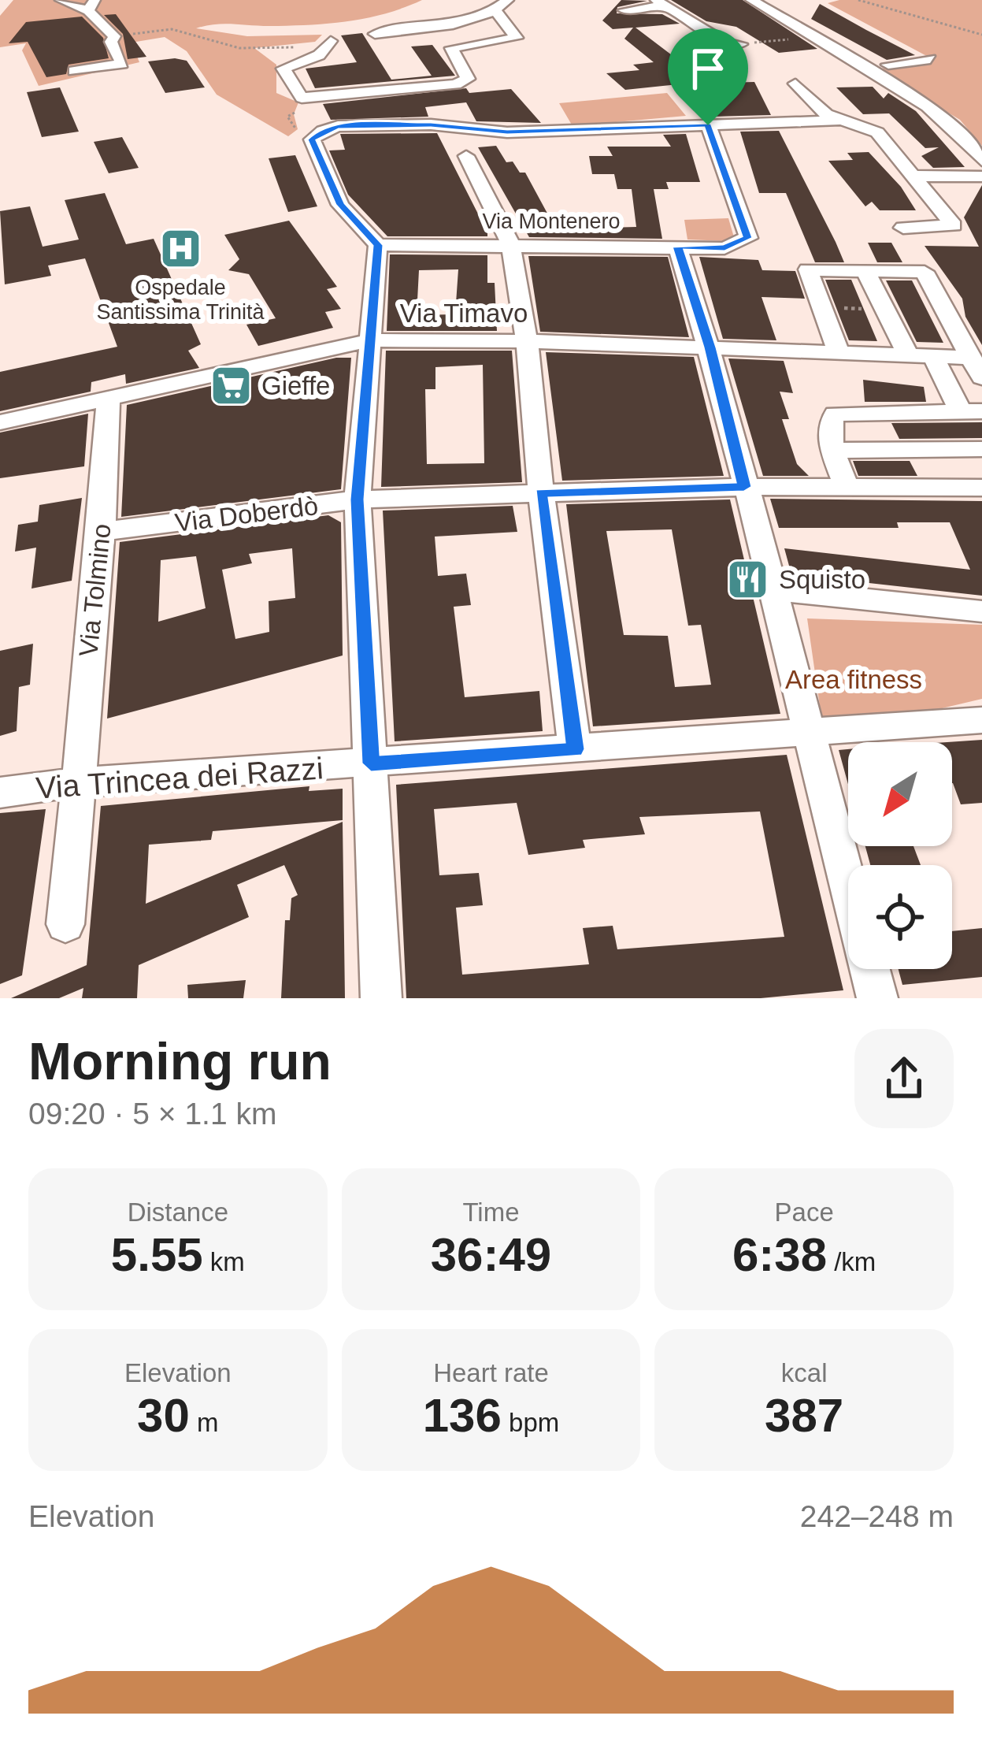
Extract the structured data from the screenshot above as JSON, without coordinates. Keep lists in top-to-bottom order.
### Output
{
  "streets": {
    "street": [
      "Via Montenero",
      "Via Timavo",
      "Via Doberdò",
      "Via Tolmino",
      "Via Trincea dei Razzi"
    ]
  },
  "crossings": [
    ["Via Timavo", "Via Tolmino"],
    ["Via Doberdò", "Via Tolmino"],
    ["Via Tolmino", "Via Trincea dei Razzi"]
  ],
  "parks": ["Area fitness"],
  "places": {
    "hospital": ["Ospedale Santissima Trinità"],
    "supermarket": ["Gieffe"],
    "restaurant": ["Squisto"]
  },
  "north": "bottom left",
  "page": {
    "heading": ["Morning run", "09:20 · 5 × 1.1 km"],
    "stats": [
      ["Distance", "5.55 km"],
      ["Time", "36:49"],
      ["Pace", "6:38 /km"],
      ["Elevation", "30 m"],
      ["Heart rate", "136 bpm"],
      ["kcal", "387"]
    ],
    "chart": ["Elevation", "242–248 m"]
  }
}
